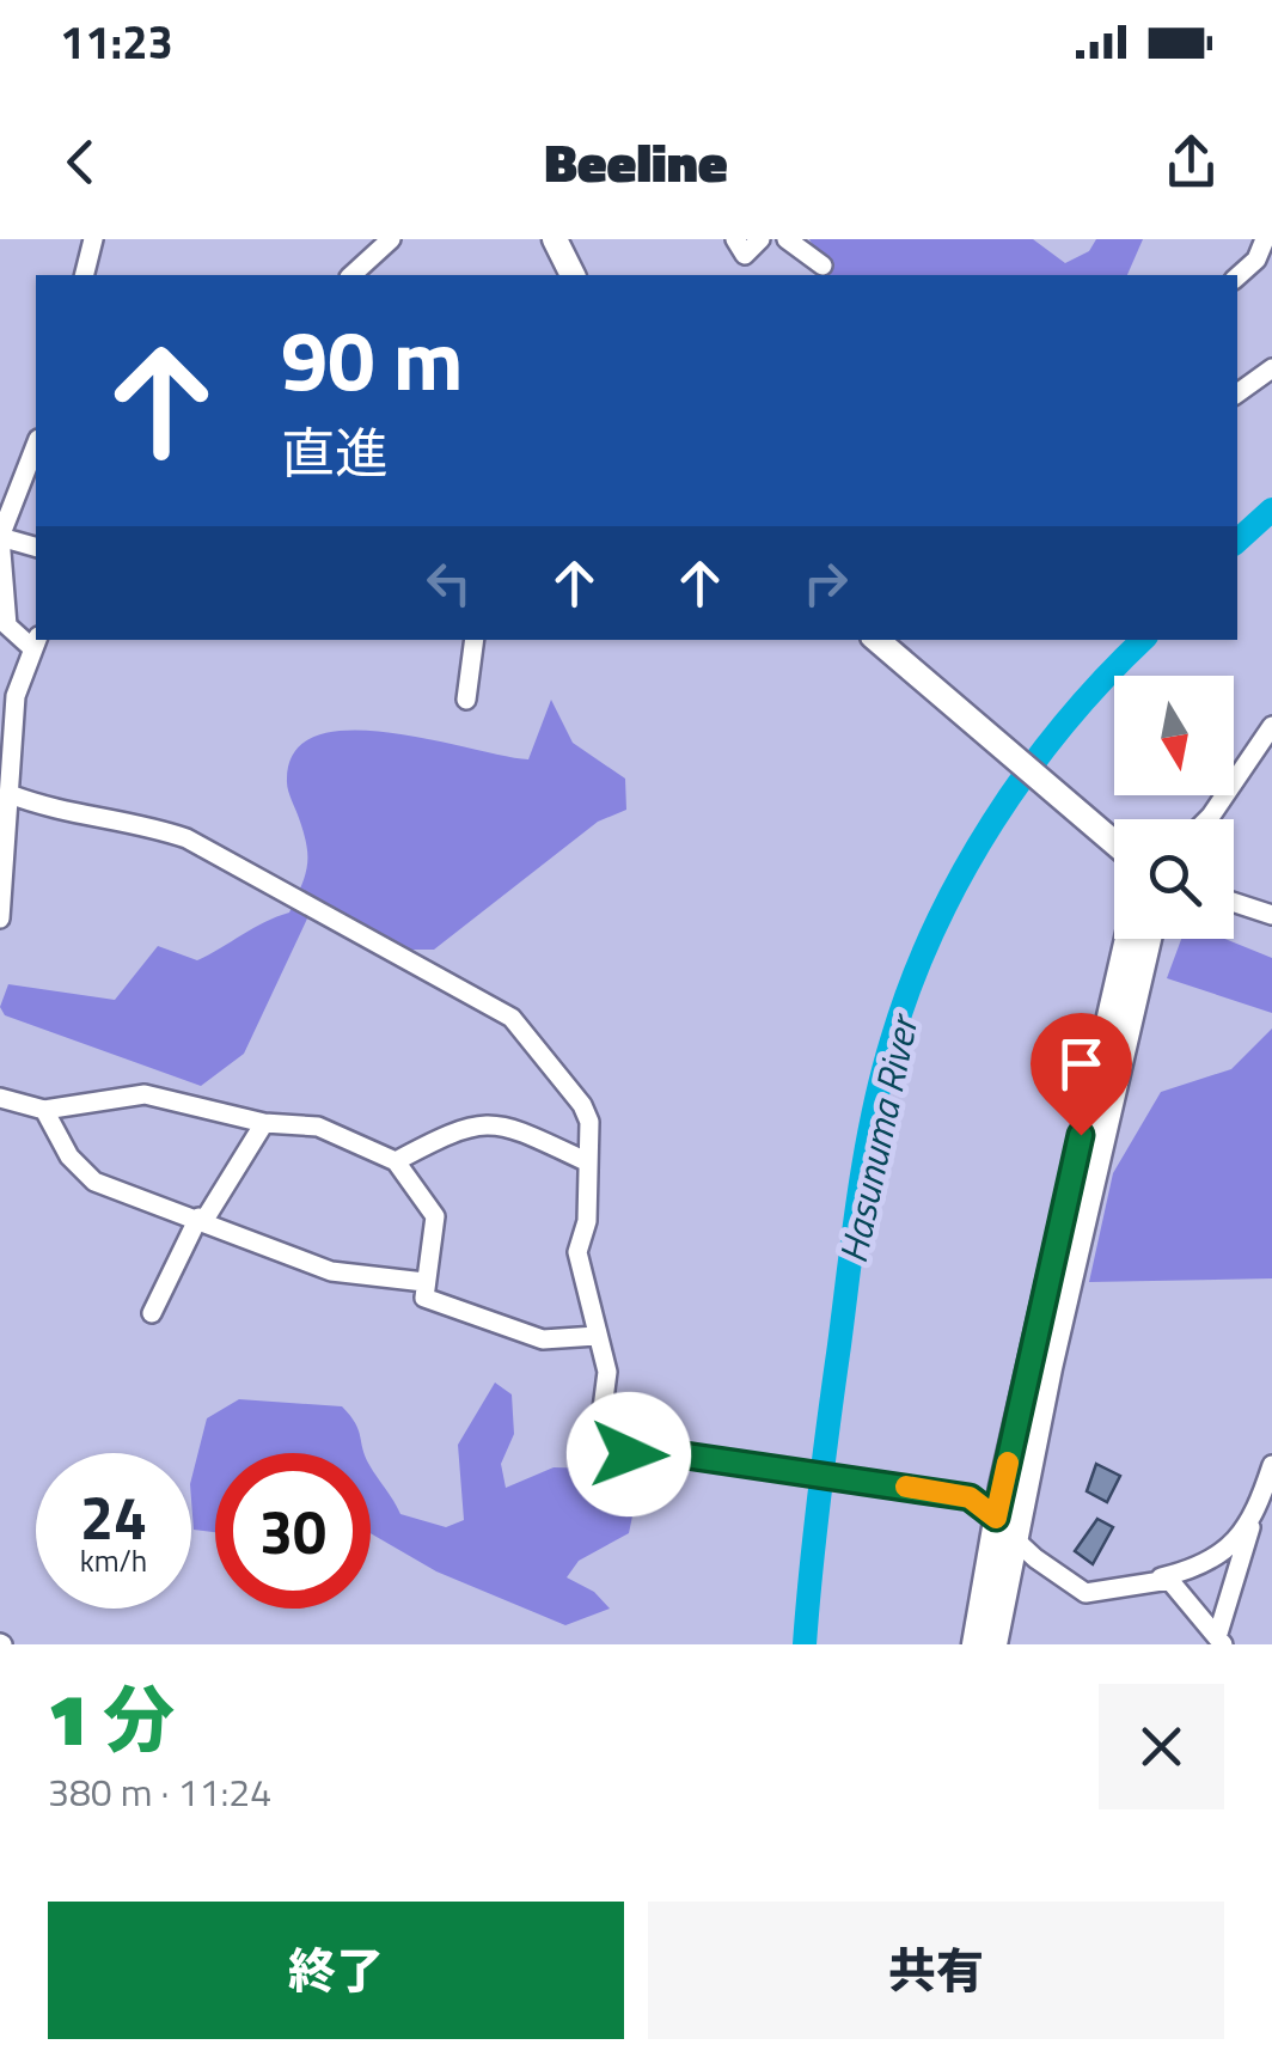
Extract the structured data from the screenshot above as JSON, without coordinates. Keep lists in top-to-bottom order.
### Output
{
  "water": ["Hasunuma River"],
  "north": "bottom",
  "page": {
    "status": "11:23",
    "header": "Beeline",
    "turn": ["90 m", "直進"],
    "speed": "24 km/h",
    "limit": "30",
    "heading": ["1 分", "380 m · 11:24"],
    "buttons": ["終了", "共有"]
  }
}
